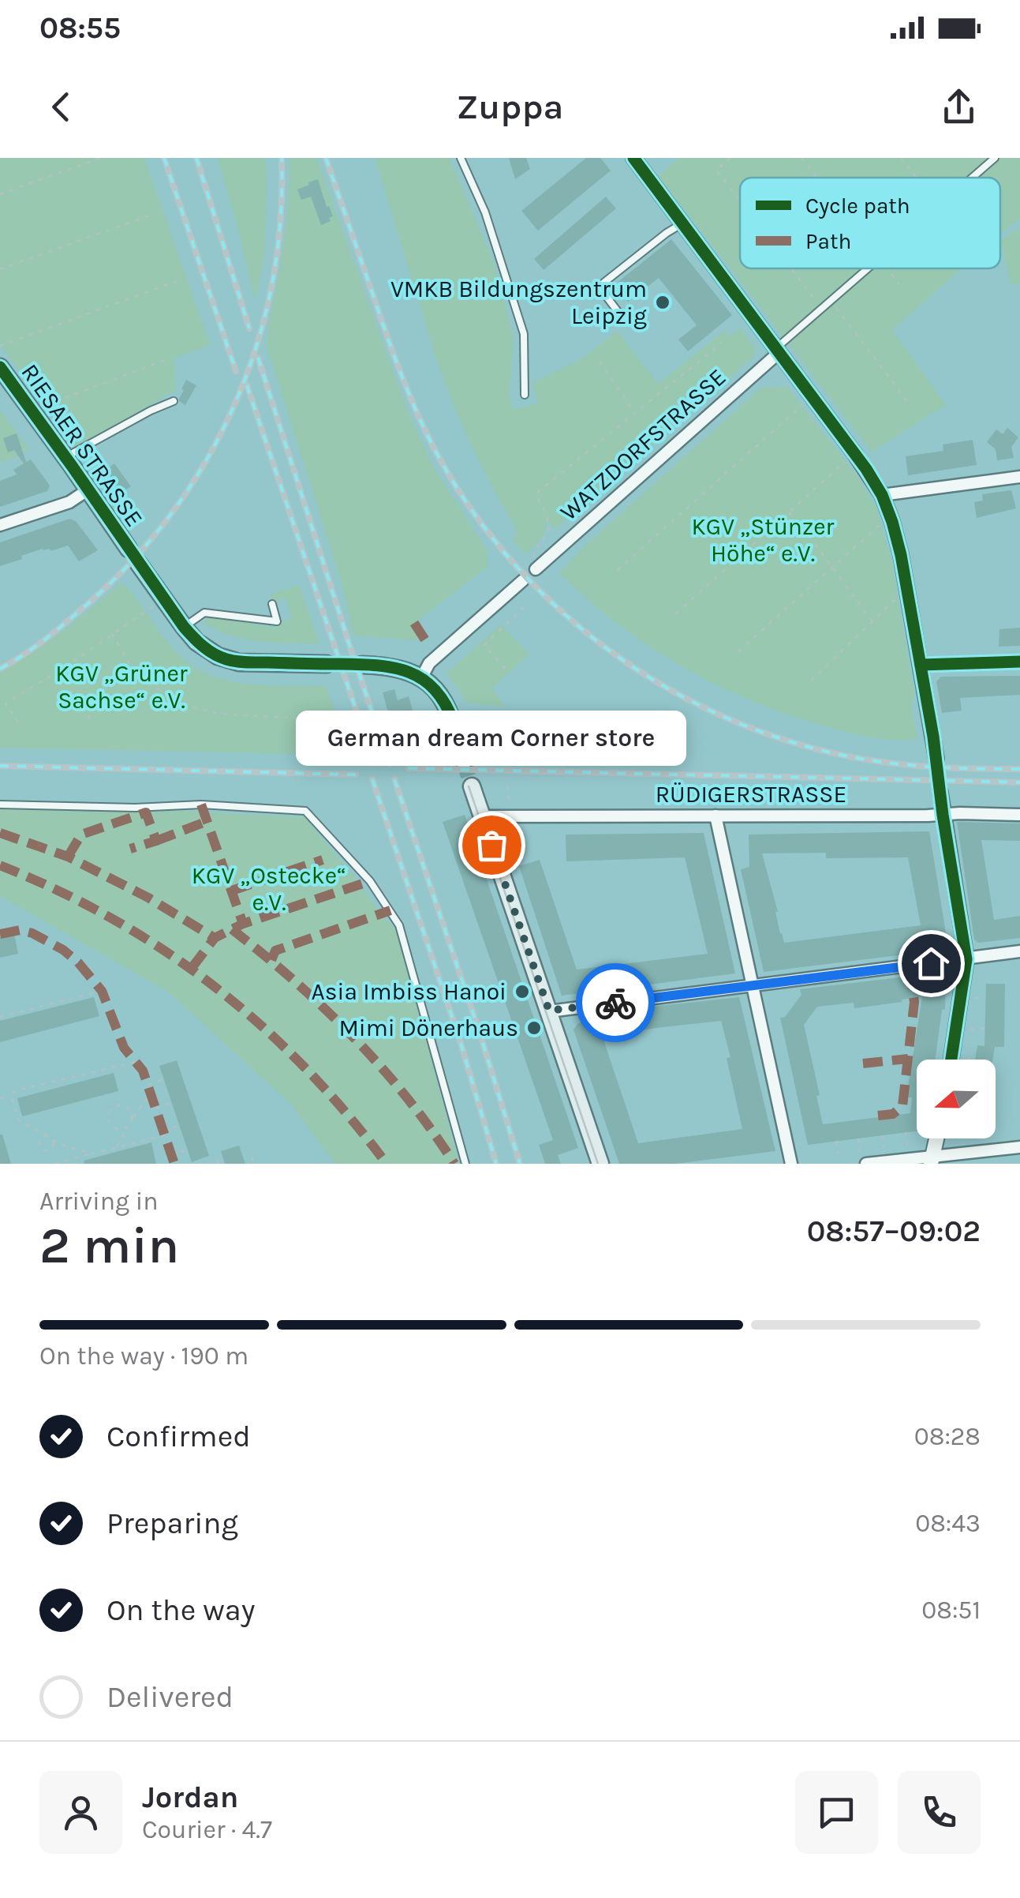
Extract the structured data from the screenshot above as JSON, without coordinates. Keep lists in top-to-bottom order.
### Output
{
  "streets": {
    "main road": ["RIESAER STRASSE"],
    "street": ["WATZDORFSTRASSE", "RÜDIGERSTRASSE"]
  },
  "parks": ["KGV „Stünzer Höhe“ e.V.", "KGV „Grüner Sachse“ e.V.", "KGV „Ostecke“ e.V."],
  "places": [
    "VMKB Bildungszentrum Leipzig",
    "German dream Corner store",
    "Asia Imbiss Hanoi",
    "Mimi Dönerhaus"
  ],
  "legend": ["Cycle path", "Path"],
  "north": "left",
  "page": {
    "status": "08:55",
    "header": "Zuppa",
    "bubble": "German dream Corner store",
    "heading": ["2 min", "Arriving in", "08:57–09:02"],
    "panel": ["Jordan", "Courier · 4.7"],
    "bar": "On the way · 190 m",
    "list": [
      ["Confirmed", "08:28"],
      ["Preparing", "08:43"],
      ["On the way", "08:51"],
      "Delivered"
    ]
  }
}
